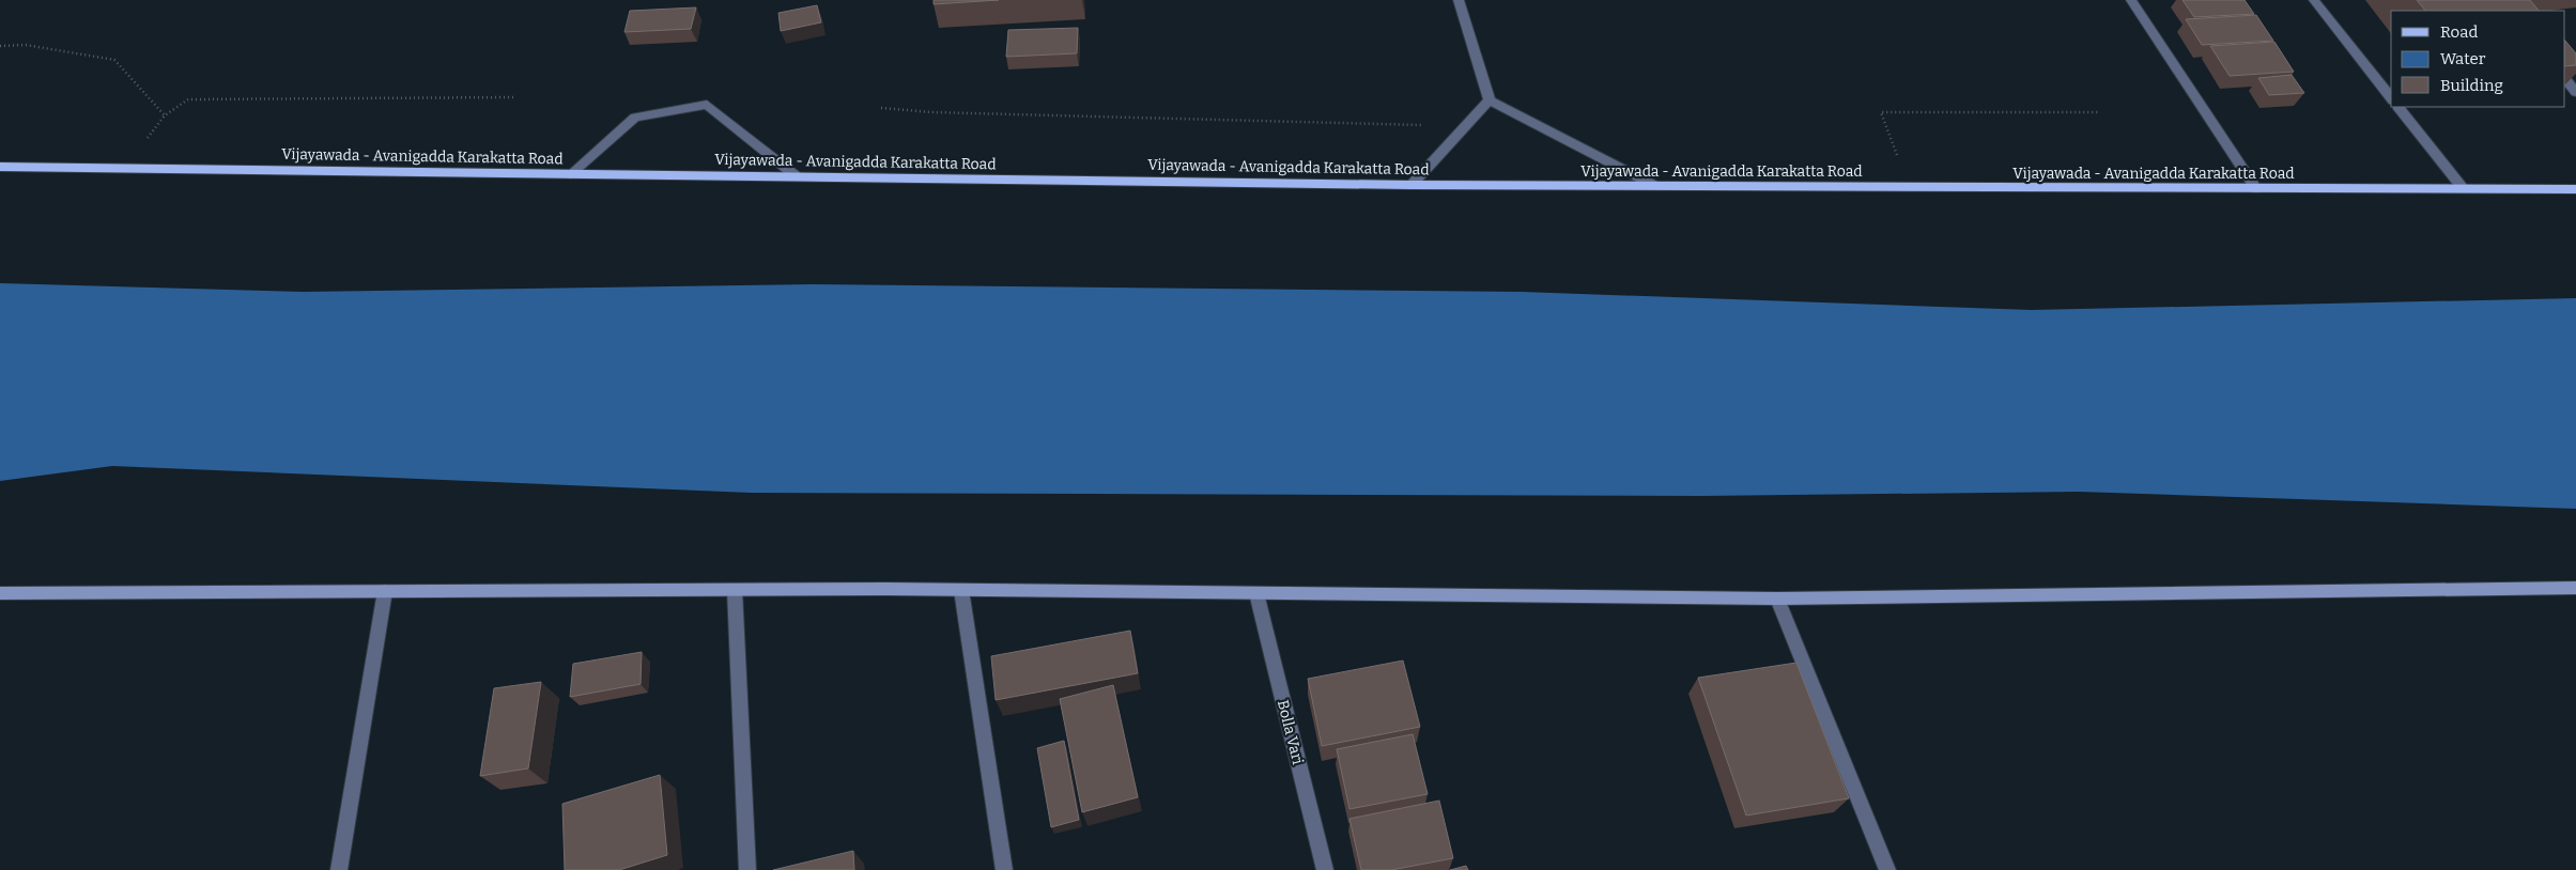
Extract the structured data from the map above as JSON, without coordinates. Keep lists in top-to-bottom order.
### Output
{
  "streets": {
    "main road": ["Vijayawada - Avanigadda Karakatta Road"],
    "street": ["Bolla Vari"]
  },
  "legend": ["Road", "Water", "Building"]
}
